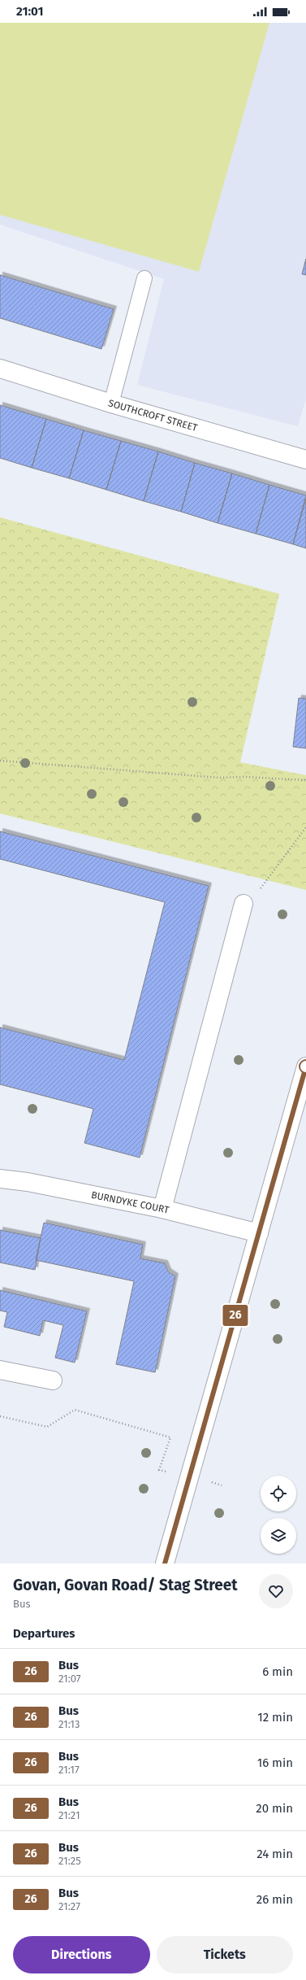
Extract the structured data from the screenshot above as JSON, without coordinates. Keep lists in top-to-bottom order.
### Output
{
  "streets": {
    "street": ["SOUTHCROFT STREET", "BURNDYKE COURT"]
  },
  "lines": ["bus line 26"],
  "page": {
    "status": "21:01",
    "on_map": "26",
    "heading": [
      ["Govan, Govan Road/ Stag Street", "Bus"],
      "Departures"
    ],
    "list": [
      {
        "mark": "26",
        "name": "Bus",
        "note": "21:07",
        "value": "6 min"
      },
      {
        "mark": "26",
        "name": "Bus",
        "note": "21:13",
        "value": "12 min"
      },
      {
        "mark": "26",
        "name": "Bus",
        "note": "21:17",
        "value": "16 min"
      },
      {
        "mark": "26",
        "name": "Bus",
        "note": "21:21",
        "value": "20 min"
      },
      {
        "mark": "26",
        "name": "Bus",
        "note": "21:25",
        "value": "24 min"
      },
      {
        "mark": "26",
        "name": "Bus",
        "note": "21:27",
        "value": "26 min"
      }
    ],
    "buttons": ["Directions", "Tickets"]
  }
}
